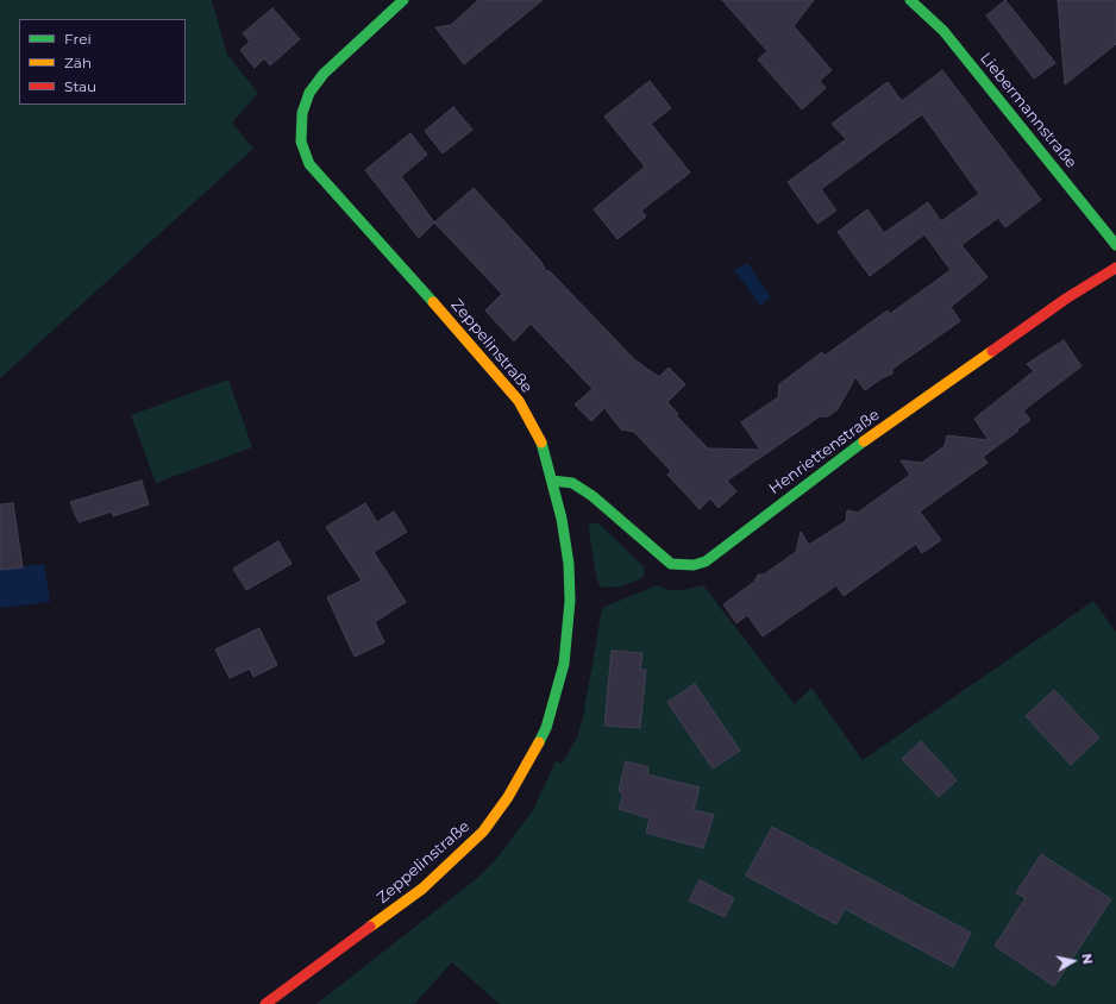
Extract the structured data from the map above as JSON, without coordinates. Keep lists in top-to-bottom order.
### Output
{
  "streets": {
    "street": ["Liebermannstraße", "Zeppelinstraße", "Henriettenstraße"]
  },
  "crossings": [
    ["Zeppelinstraße", "Henriettenstraße"]
  ],
  "legend": ["Frei", "Zäh", "Stau"],
  "north": "right"
}
